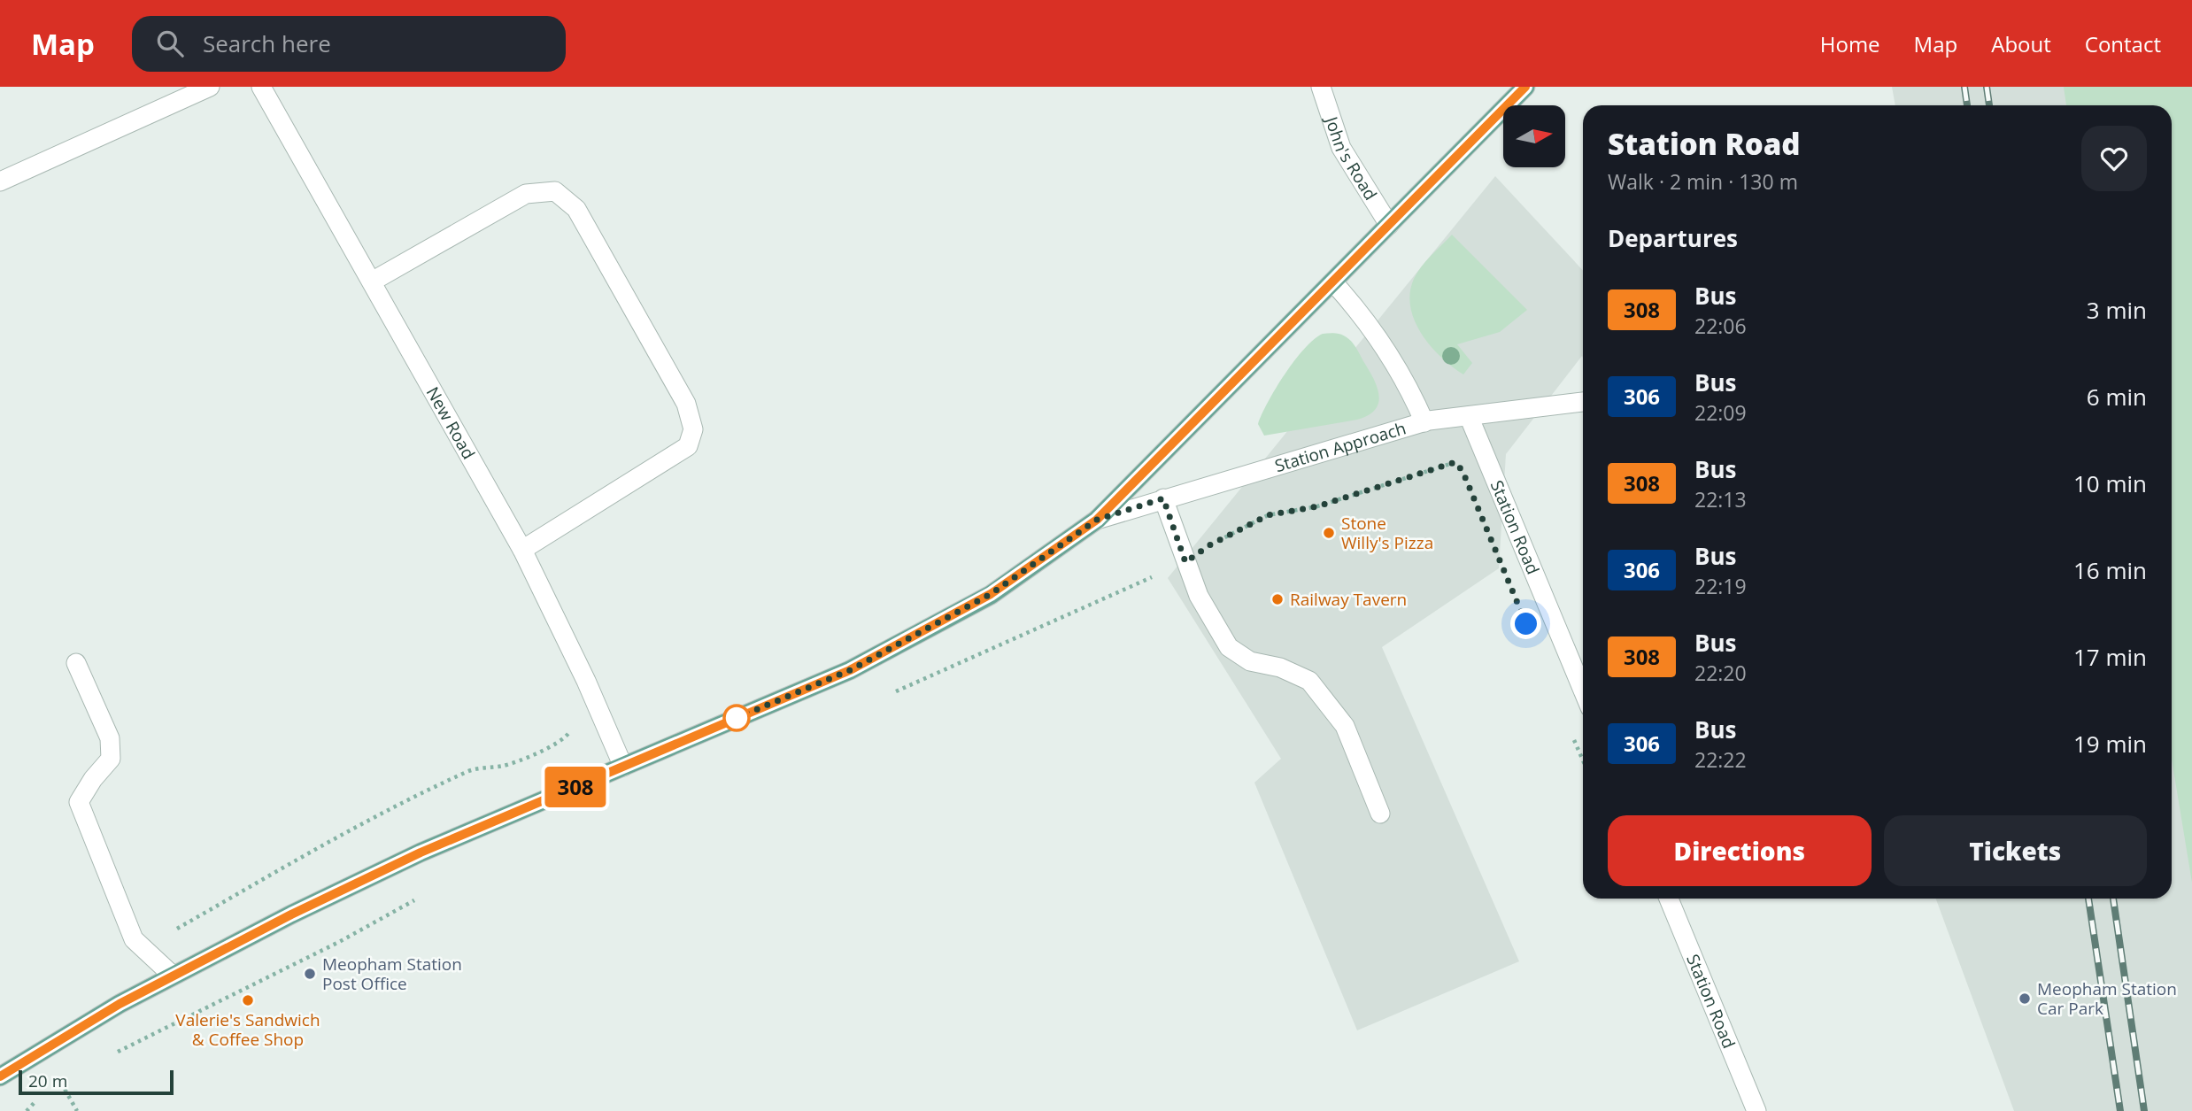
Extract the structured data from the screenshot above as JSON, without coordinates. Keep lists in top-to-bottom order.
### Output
{
  "streets": {
    "street": [
      "John's Road",
      "New Road",
      "Station Approach",
      "Station Road"
    ]
  },
  "crossings": [
    ["Station Approach", "Station Road"]
  ],
  "places": [
    "Stone Willy's Pizza",
    "Railway Tavern",
    "Meopham Station Post Office",
    "Meopham Station Car Park",
    "Valerie's Sandwich & Coffee Shop"
  ],
  "lines": ["bus line 308"],
  "scale_bar": "20 m",
  "north": "right",
  "page": {
    "header": "Map",
    "search": "Search here",
    "nav": [
      "Home",
      "Map",
      "About",
      "Contact"
    ],
    "on_map": "308",
    "heading": [
      ["Station Road", "Walk · 2 min · 130 m"],
      "Departures"
    ],
    "list": [
      {
        "mark": "308",
        "name": "Bus",
        "note": "22:06",
        "value": "3 min"
      },
      {
        "mark": "306",
        "name": "Bus",
        "note": "22:09",
        "value": "6 min"
      },
      {
        "mark": "308",
        "name": "Bus",
        "note": "22:13",
        "value": "10 min"
      },
      {
        "mark": "306",
        "name": "Bus",
        "note": "22:19",
        "value": "16 min"
      },
      {
        "mark": "308",
        "name": "Bus",
        "note": "22:20",
        "value": "17 min"
      },
      {
        "mark": "306",
        "name": "Bus",
        "note": "22:22",
        "value": "19 min"
      }
    ],
    "buttons": ["Directions", "Tickets"],
    "scale": "20 m"
  }
}
